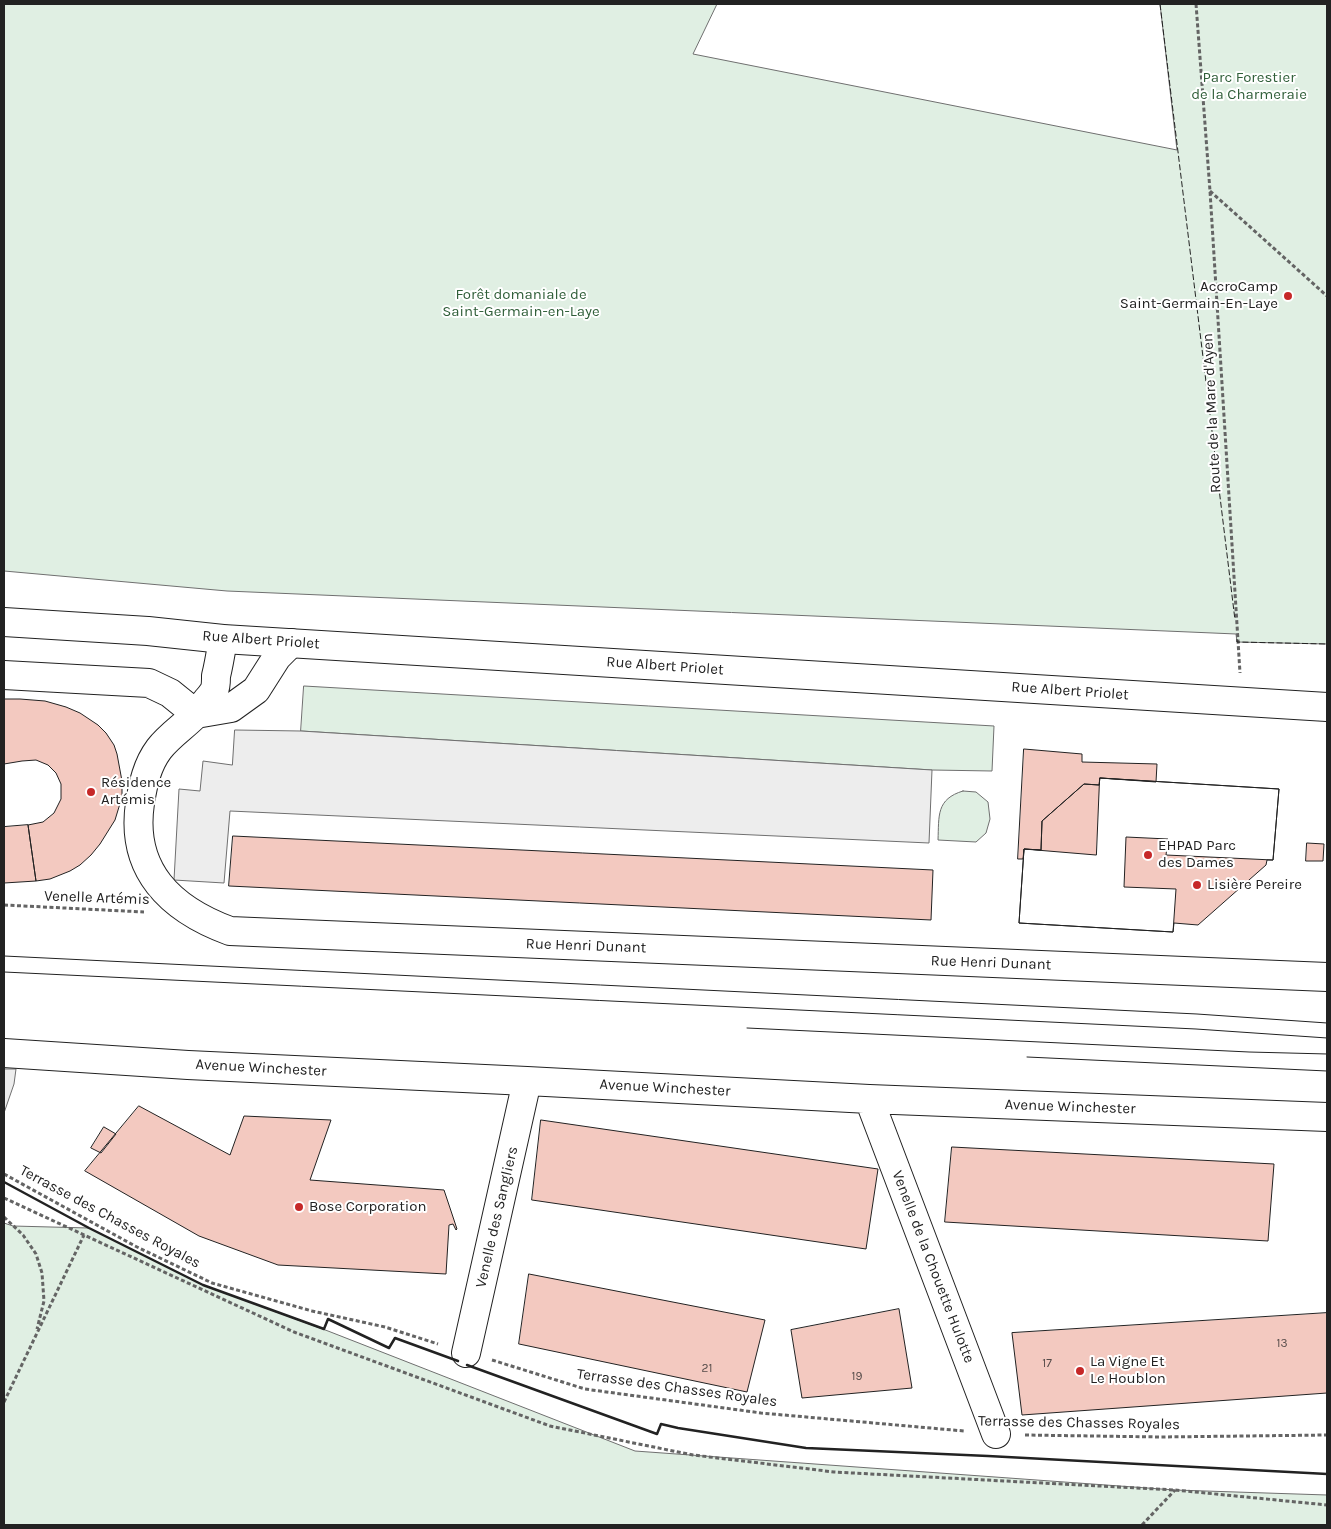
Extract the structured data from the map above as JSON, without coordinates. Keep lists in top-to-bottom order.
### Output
{
  "streets": {
    "street": [
      "Rue Albert Priolet",
      "Rue Henri Dunant",
      "Avenue Winchester",
      "Venelle des Sangliers",
      "Venelle de la Chouette Hulotte"
    ],
    "path": ["Route de la Mare d'Ayen", "Venelle Artémis", "Terrasse des Chasses Royales"]
  },
  "crossings": [
    ["Route de la Mare d'Ayen", "Rue Albert Priolet"],
    ["Rue Albert Priolet", "Rue Henri Dunant"],
    ["Venelle Artémis", "Rue Henri Dunant"],
    ["Avenue Winchester", "Venelle des Sangliers"],
    ["Avenue Winchester", "Venelle de la Chouette Hulotte"],
    ["Terrasse des Chasses Royales", "Venelle des Sangliers"],
    ["Terrasse des Chasses Royales", "Venelle de la Chouette Hulotte"]
  ],
  "parks": ["Parc Forestier de la Charmeraie", "Forêt domaniale de Saint-Germain-en-Laye"],
  "places": [
    "AccroCamp Saint-Germain-En-Laye",
    "Résidence Artémis",
    "EHPAD Parc des Dames",
    "Lisière Pereire",
    "Bose Corporation",
    "La Vigne Et Le Houblon"
  ],
  "house_numbers": [
    "13",
    "17",
    "21",
    "19"
  ]
}
